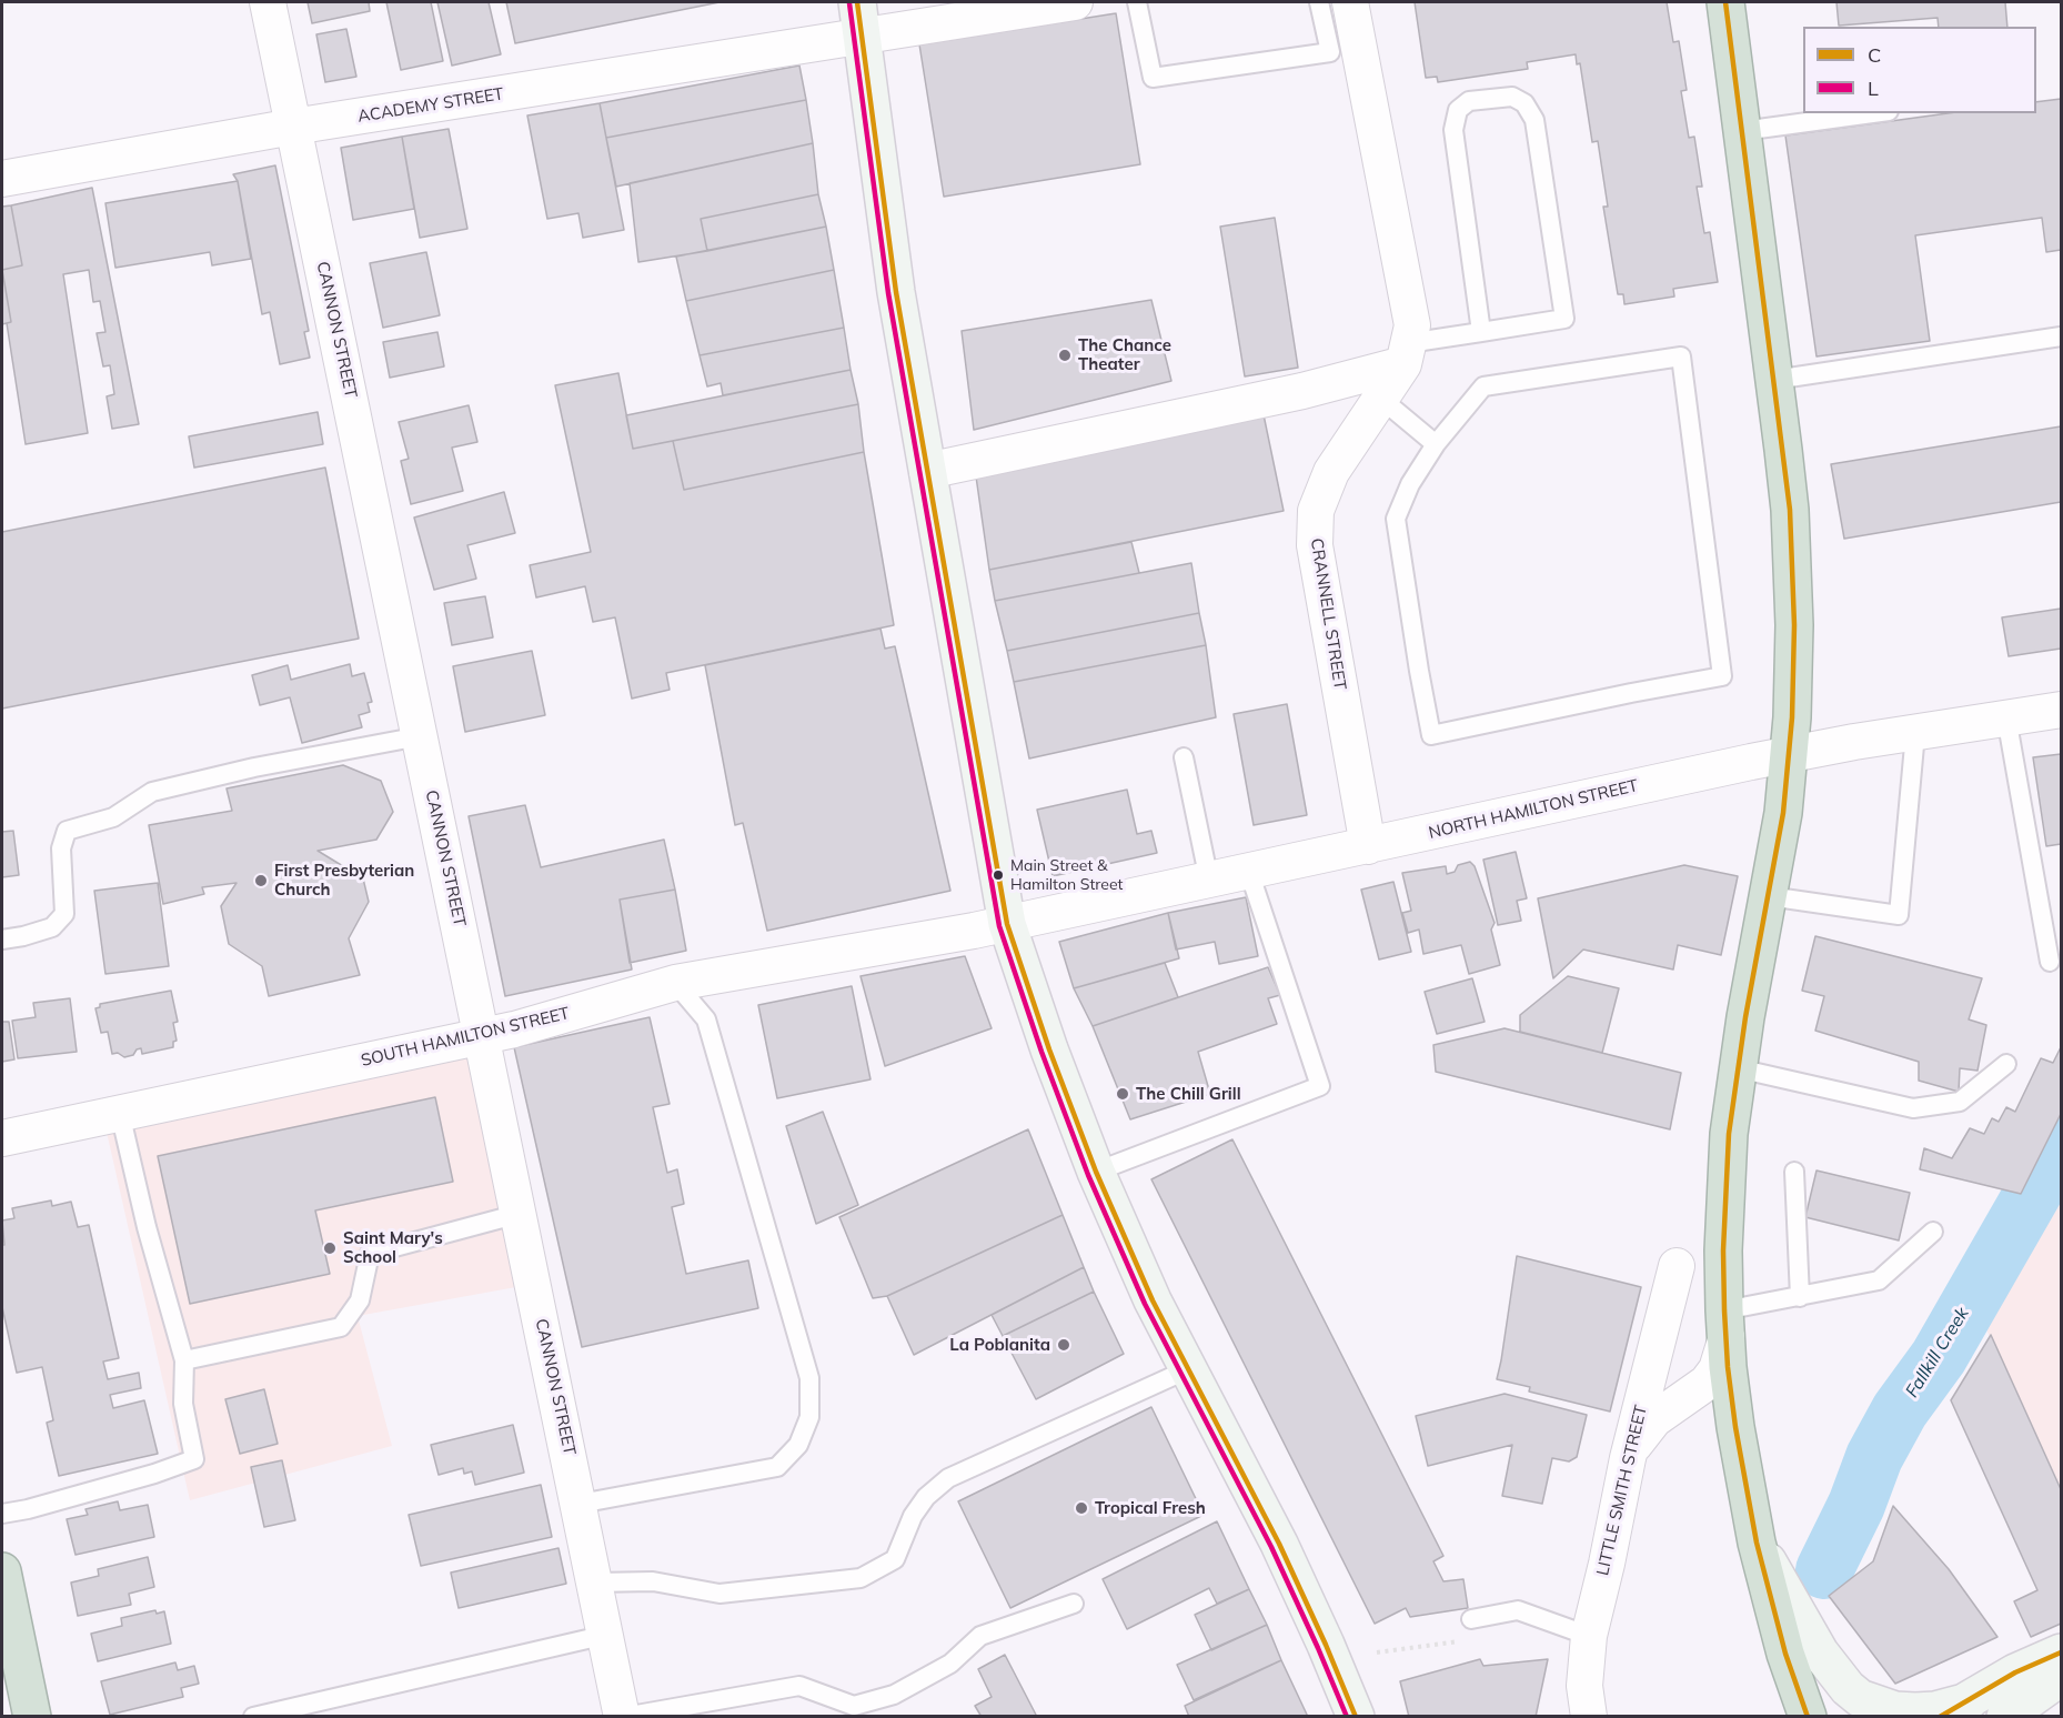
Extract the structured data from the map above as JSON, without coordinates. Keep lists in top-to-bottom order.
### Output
{
  "streets": {
    "street": [
      "ACADEMY STREET",
      "CANNON STREET",
      "CRANNELL STREET",
      "NORTH HAMILTON STREET",
      "SOUTH HAMILTON STREET",
      "LITTLE SMITH STREET"
    ]
  },
  "crossings": [
    ["ACADEMY STREET", "CANNON STREET"],
    ["CANNON STREET", "SOUTH HAMILTON STREET"],
    ["CRANNELL STREET", "NORTH HAMILTON STREET"],
    ["NORTH HAMILTON STREET", "SOUTH HAMILTON STREET"]
  ],
  "water": ["Fallkill Creek"],
  "places": [
    "The Chance Theater",
    "Main Street & Hamilton Street",
    "First Presbyterian Church",
    "The Chill Grill",
    "Saint Mary's School",
    "La Poblanita",
    "Tropical Fresh"
  ],
  "lines": ["transit line C", "transit line L"],
  "legend": ["C", "L"]
}
